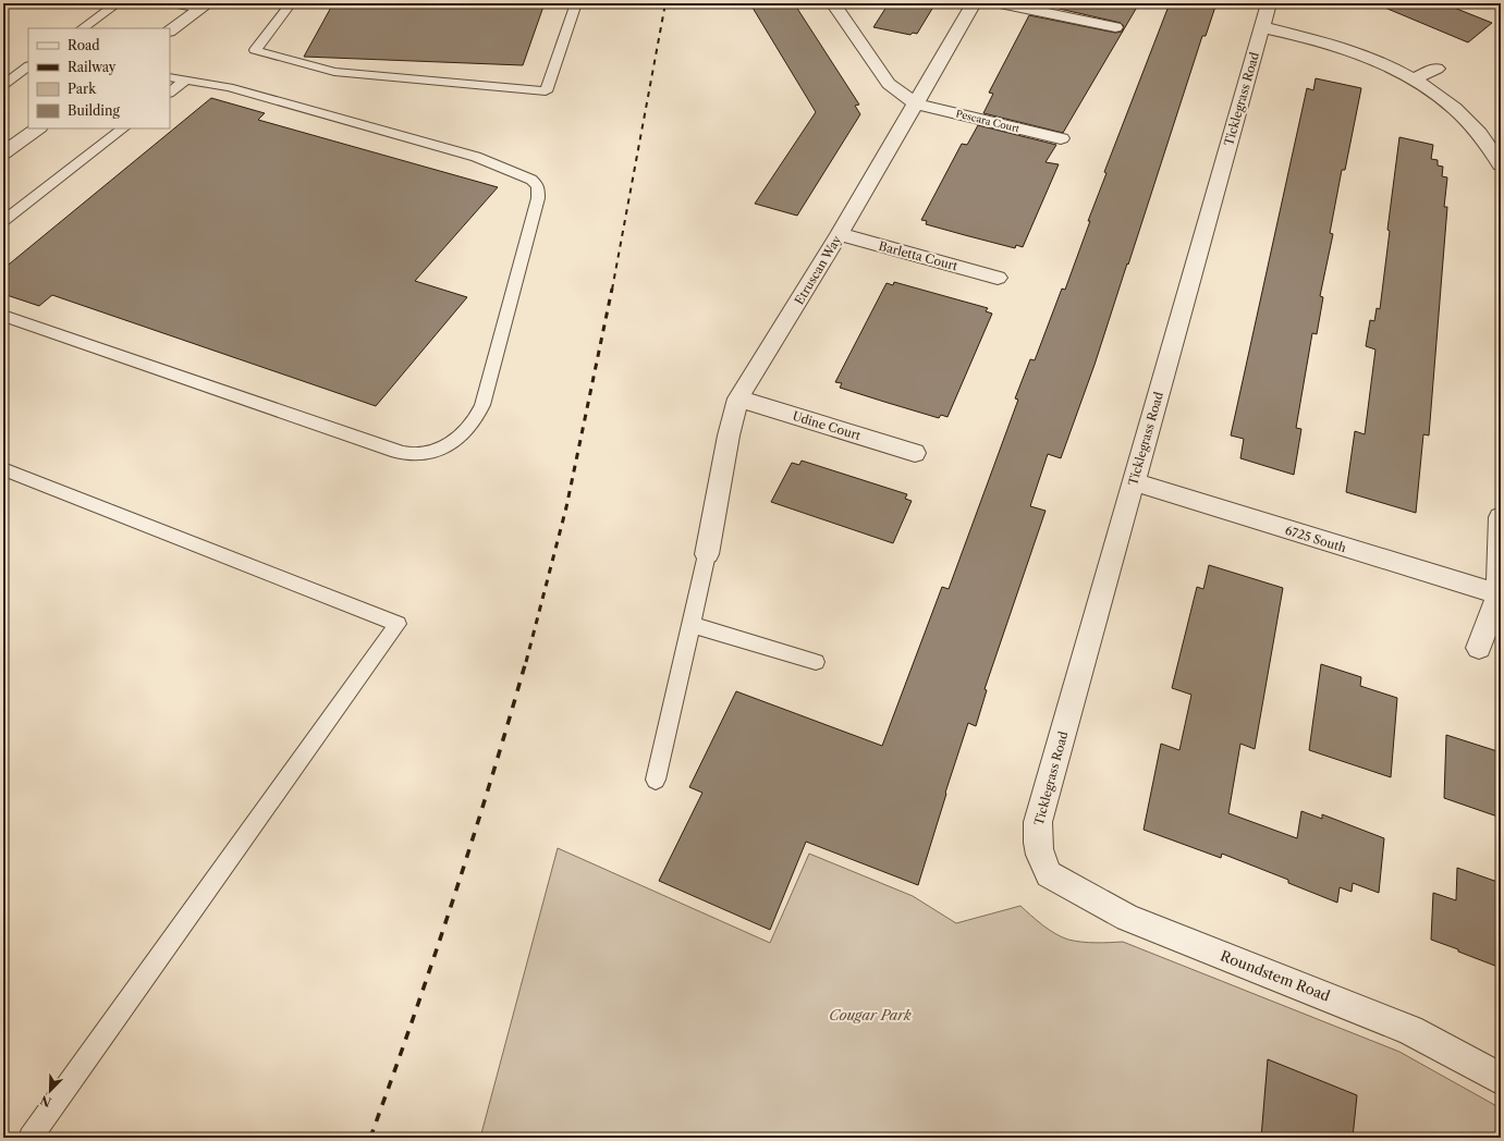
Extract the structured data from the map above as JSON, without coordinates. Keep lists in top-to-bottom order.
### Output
{
  "streets": {
    "street": [
      "Ticklegrass Road",
      "Pescara Court",
      "Barletta Court",
      "Etruscan Way",
      "Udine Court",
      "6725 South",
      "Roundstem Road"
    ]
  },
  "crossings": [
    ["Ticklegrass Road", "6725 South"],
    ["Ticklegrass Road", "Roundstem Road"],
    ["Pescara Court", "Etruscan Way"],
    ["Barletta Court", "Etruscan Way"],
    ["Etruscan Way", "Udine Court"]
  ],
  "parks": ["Cougar Park"],
  "legend": [
    "Road",
    "Railway",
    "Park",
    "Building"
  ],
  "north": "bottom left"
}
